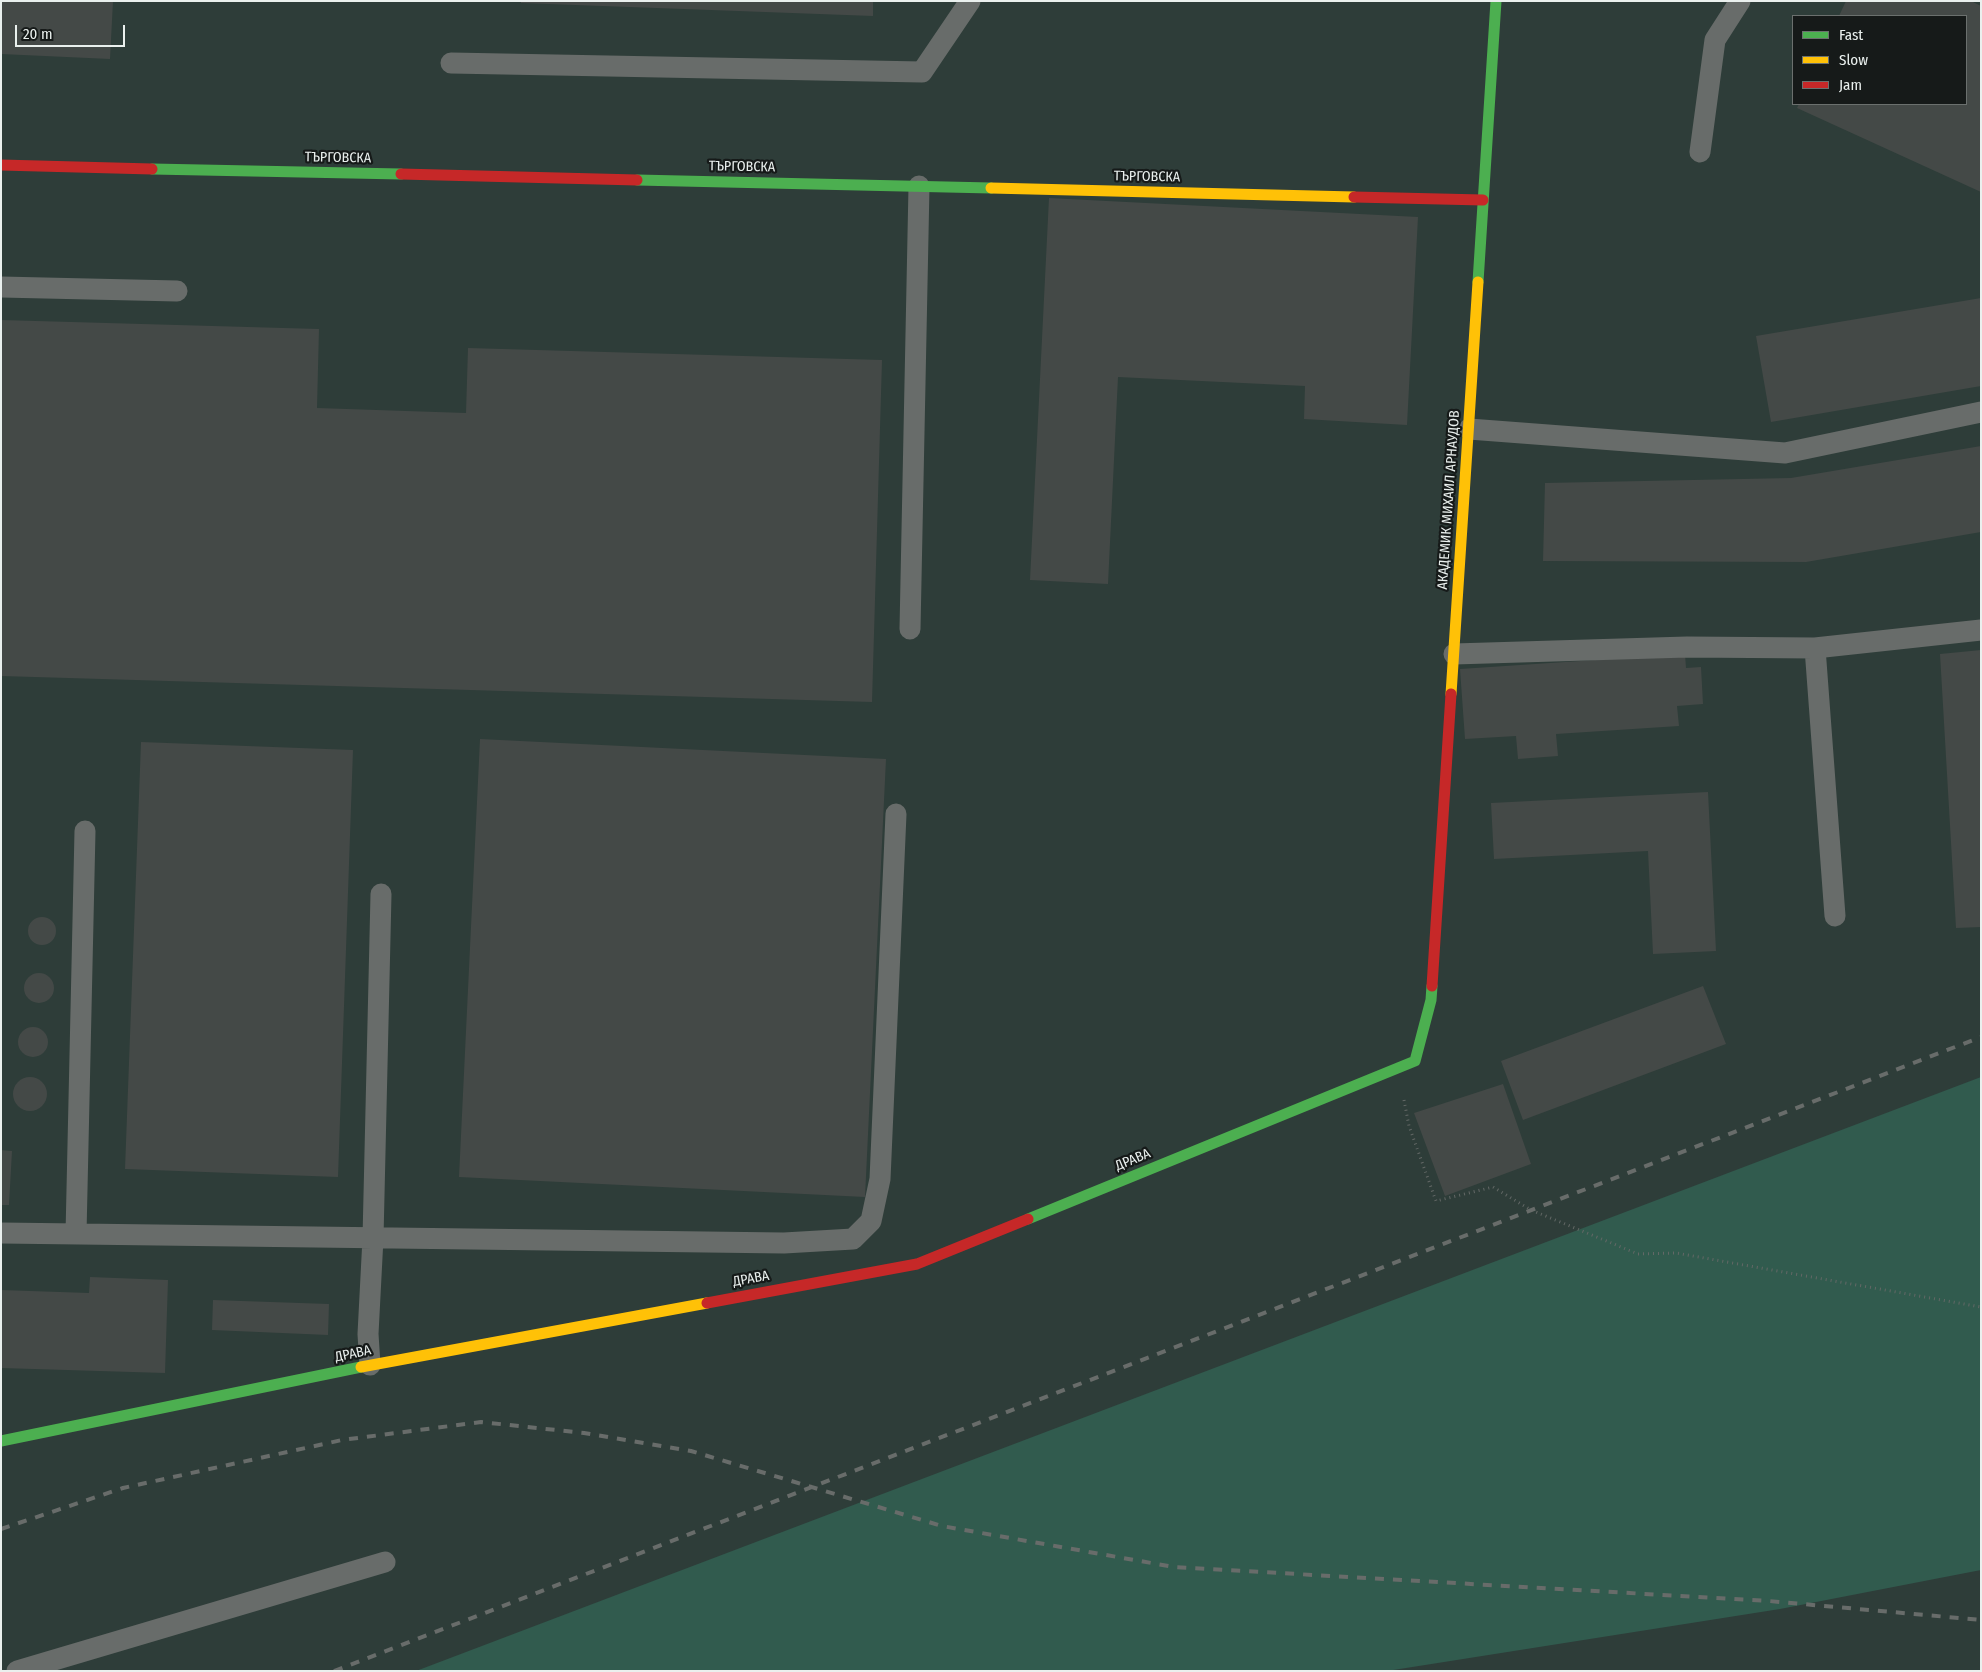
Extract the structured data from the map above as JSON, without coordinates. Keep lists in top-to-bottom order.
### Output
{
  "streets": {
    "street": ["ТЪРГОВСКА", "АКАДЕМИК МИХАИЛ АРНАУДОВ", "ДРАВА"]
  },
  "crossings": [
    ["ТЪРГОВСКА", "АКАДЕМИК МИХАИЛ АРНАУДОВ"],
    ["АКАДЕМИК МИХАИЛ АРНАУДОВ", "ДРАВА"]
  ],
  "legend": ["Fast", "Slow", "Jam"],
  "scale_bar": "20 m"
}
